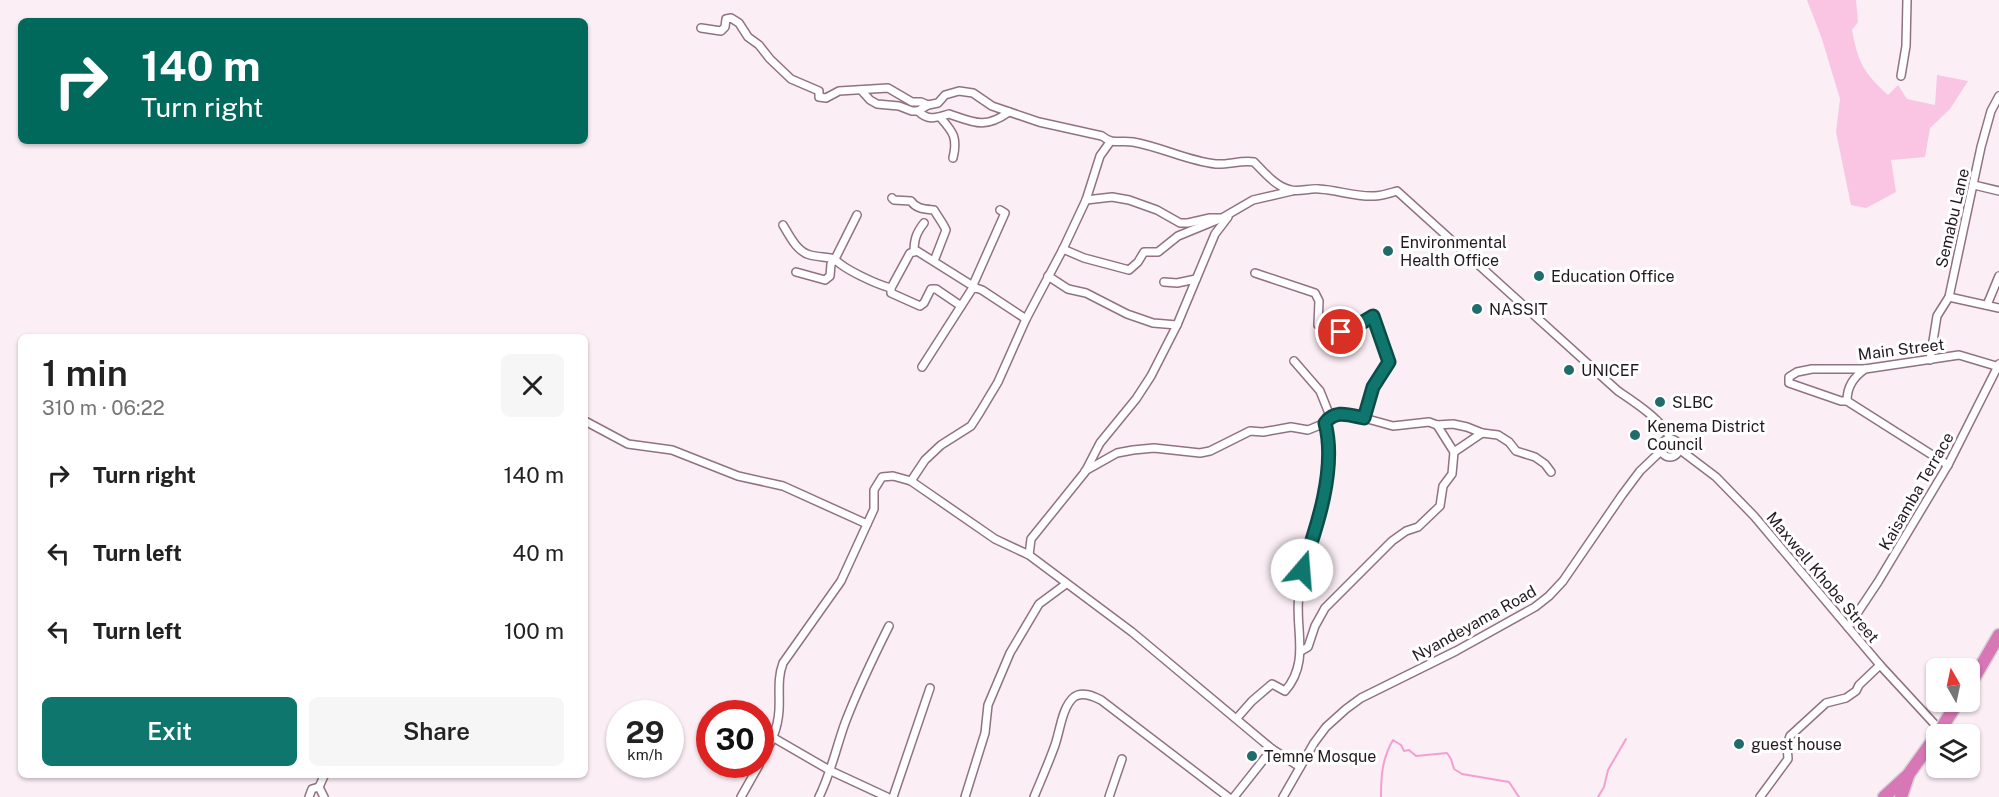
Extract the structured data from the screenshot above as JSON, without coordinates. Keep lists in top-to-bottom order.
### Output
{
  "streets": {
    "street": [
      "Semabu Lane",
      "Main Street",
      "Kaisamba Terrace",
      "Maxwell Khobe Street",
      "Nyandeyama Road"
    ]
  },
  "crossings": [
    ["Semabu Lane", "Main Street"],
    ["Main Street", "Kaisamba Terrace"],
    ["Kaisamba Terrace", "Maxwell Khobe Street"],
    ["Maxwell Khobe Street", "Nyandeyama Road"]
  ],
  "places": [
    "Environmental Health Office",
    "Education Office",
    "NASSIT",
    "UNICEF",
    "SLBC",
    "Kenema District Council",
    "guest house",
    "Temne Mosque"
  ],
  "north": "top",
  "page": {
    "turn": ["140 m", "Turn right"],
    "heading": ["1 min", "310 m · 06:22"],
    "list": [
      {
        "name": "Turn right",
        "value": "140 m"
      },
      {
        "name": "Turn left",
        "value": "40 m"
      },
      {
        "name": "Turn left",
        "value": "100 m"
      }
    ],
    "buttons": ["Exit", "Share"],
    "speed": "29 km/h",
    "limit": "30"
  }
}
